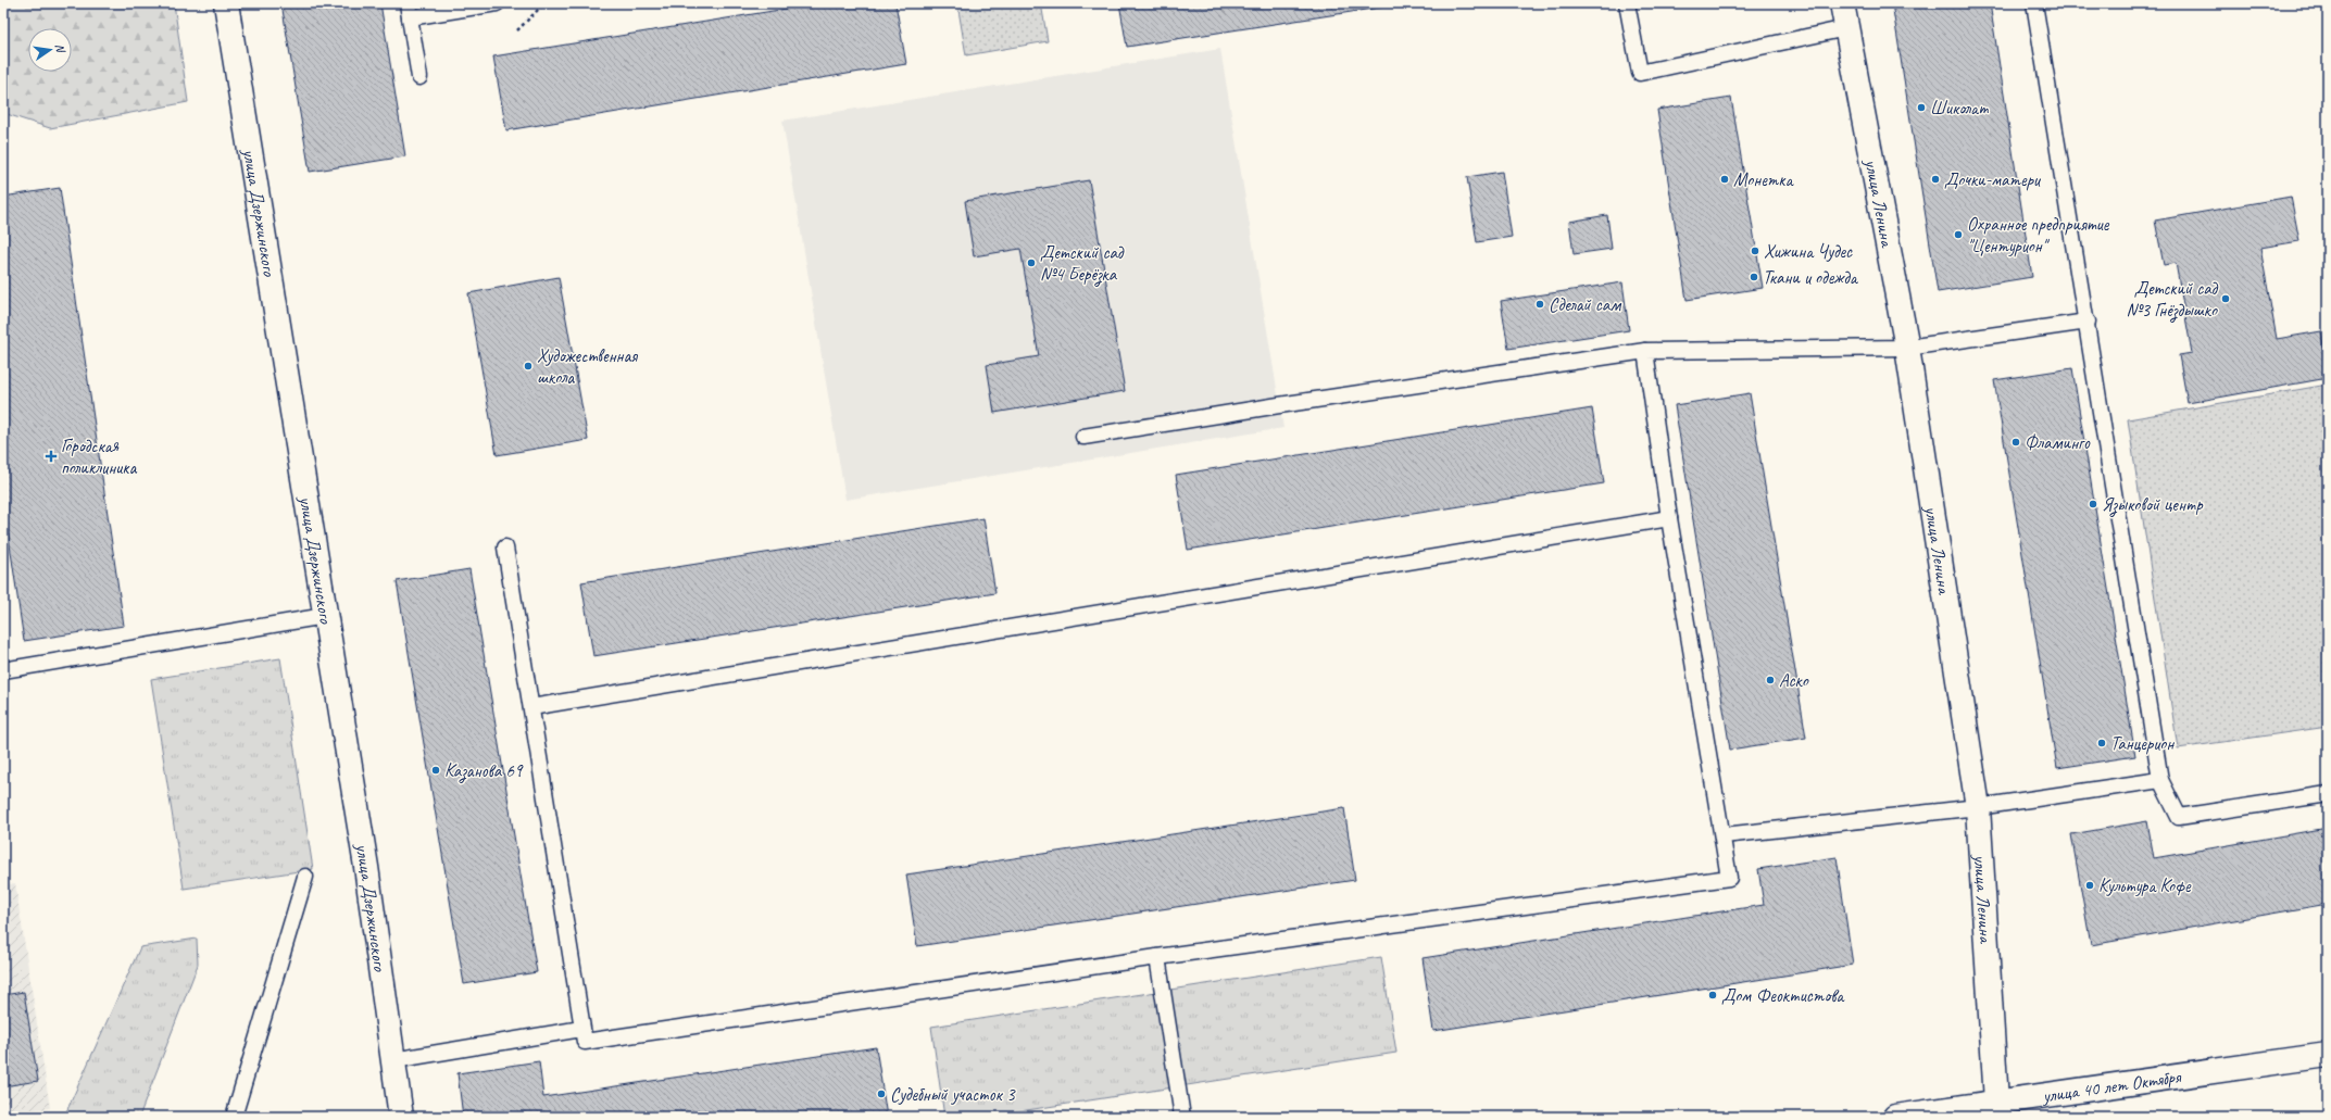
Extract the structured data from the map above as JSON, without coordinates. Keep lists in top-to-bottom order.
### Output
{
  "streets": {
    "street": ["улица Ленина", "улица Дзержинского", "улица 40 лет Октября"]
  },
  "crossings": [
    ["улица Ленина", "улица 40 лет Октября"]
  ],
  "places": {
    "other": [
      "Шиколат",
      "Монетка",
      "Дочки-матери",
      "Охранное предприятие \"Центурион\"",
      "Хижина Чудес",
      "Детский сад №4 Берёзка",
      "Ткани и одежда",
      "Детский сад №3 Гнёздышко",
      "Сделай сам",
      "Художественная школа",
      "Фламинго",
      "Языковой центр",
      "Аско",
      "Танцерион",
      "Казанова 69",
      "Культура Кофе",
      "Дом Феоктистова",
      "Судебный участок 3"
    ],
    "health": ["Городская поликлиника"]
  },
  "north": "right"
}
